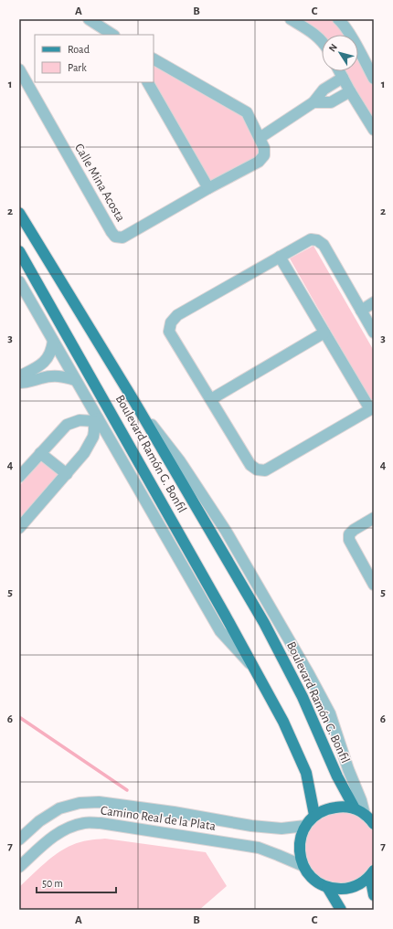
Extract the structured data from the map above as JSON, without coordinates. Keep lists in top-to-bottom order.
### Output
{
  "streets": {
    "main road": ["Boulevard Ramón G. Bonfil"],
    "street": ["Calle Mina Acosta", "Camino Real de la Plata"]
  },
  "legend": ["Road", "Park"],
  "scale_bar": "50 m",
  "north": "top left",
  "grid": {
    "columns": ["A", "B", "C"],
    "rows": [
      "1",
      "2",
      "3",
      "4",
      "5",
      "6",
      "7"
    ]
  }
}
